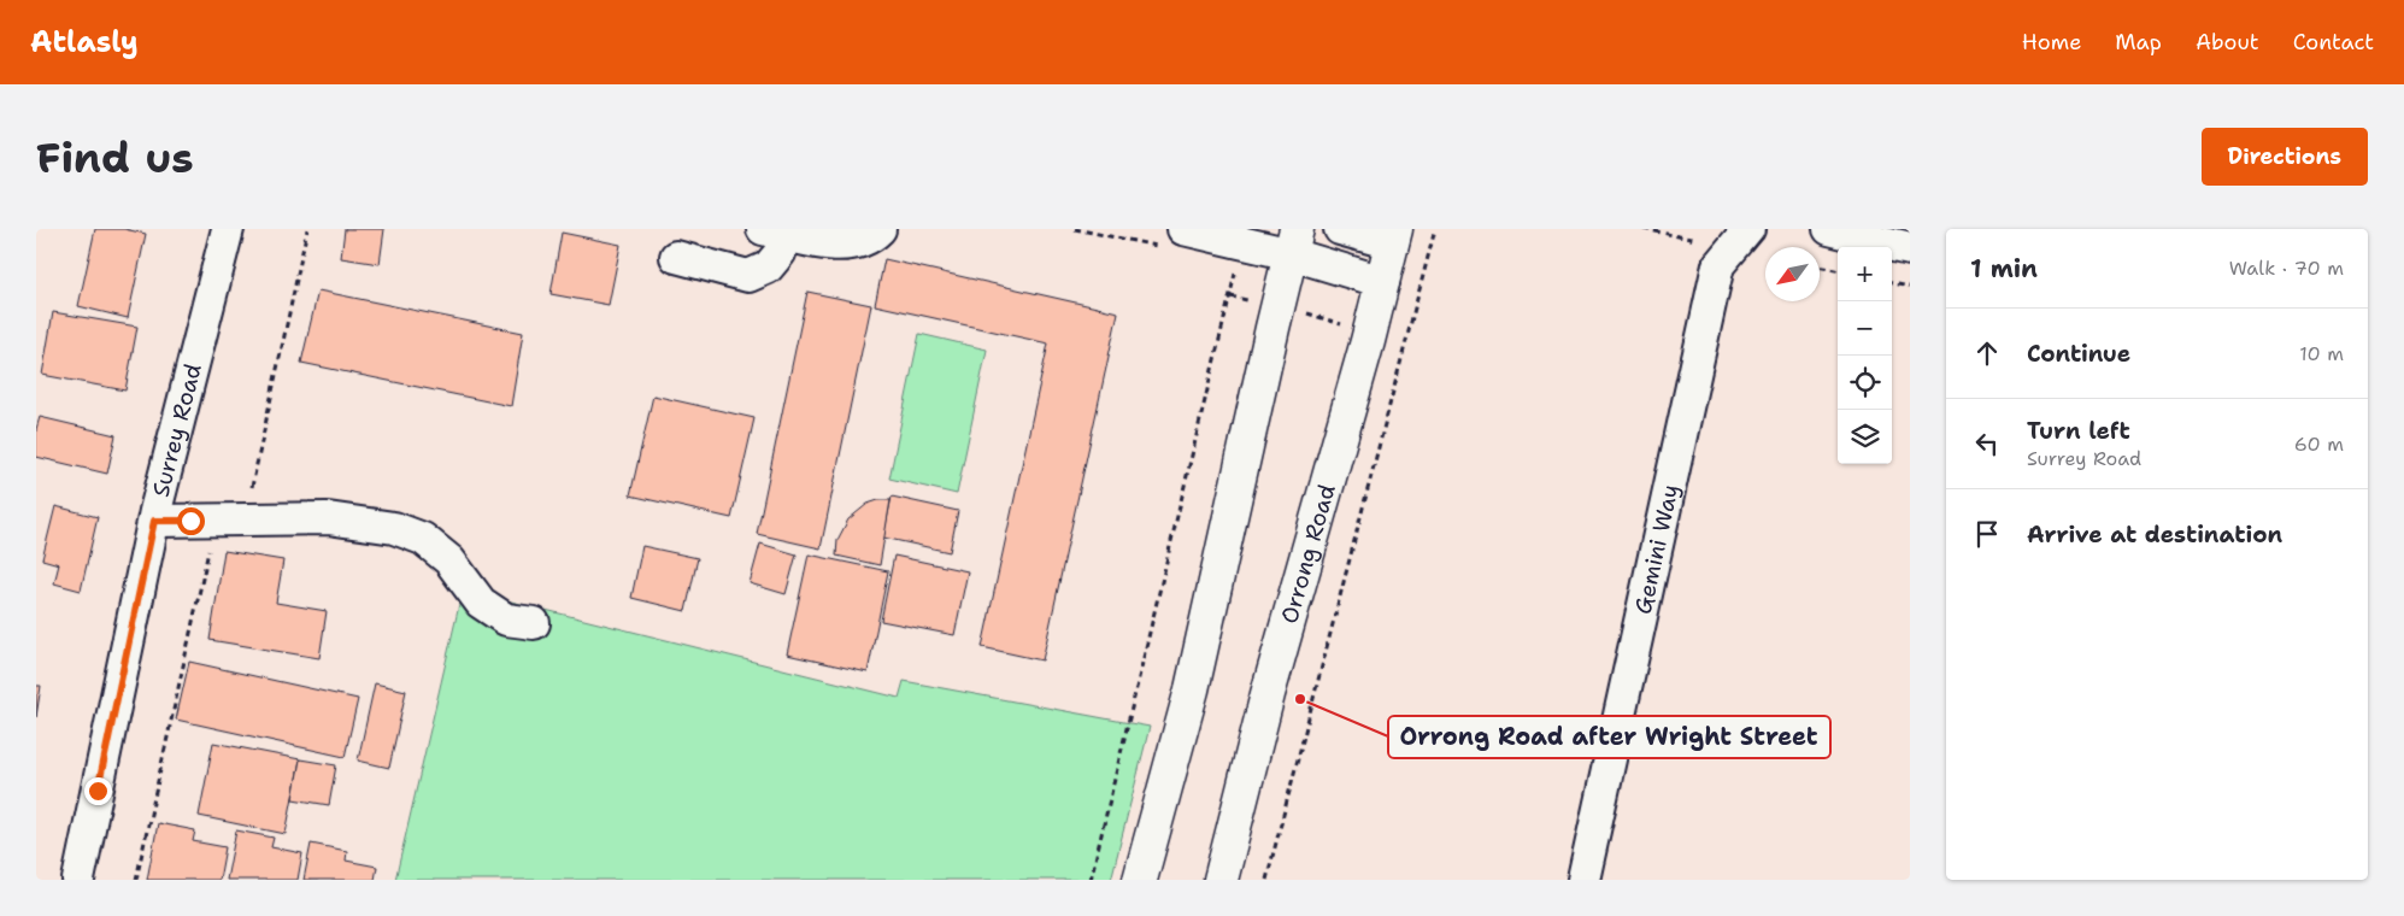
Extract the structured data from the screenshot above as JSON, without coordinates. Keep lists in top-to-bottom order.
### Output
{
  "streets": {
    "highway": ["Orrong Road"],
    "street": ["Surrey Road", "Gemini Way"]
  },
  "places": ["Orrong Road after Wright Street"],
  "north": "bottom left",
  "page": {
    "header": "Atlasly",
    "nav": [
      "Home",
      "Map",
      "About",
      "Contact"
    ],
    "buttons": "Directions",
    "title": "Find us",
    "heading": ["1 min", "Walk · 70 m"],
    "map_buttons": ["+", "−"],
    "list": [
      ["Continue", "10 m"],
      ["Turn left", "Surrey Road", "60 m"],
      "Arrive at destination"
    ]
  }
}
